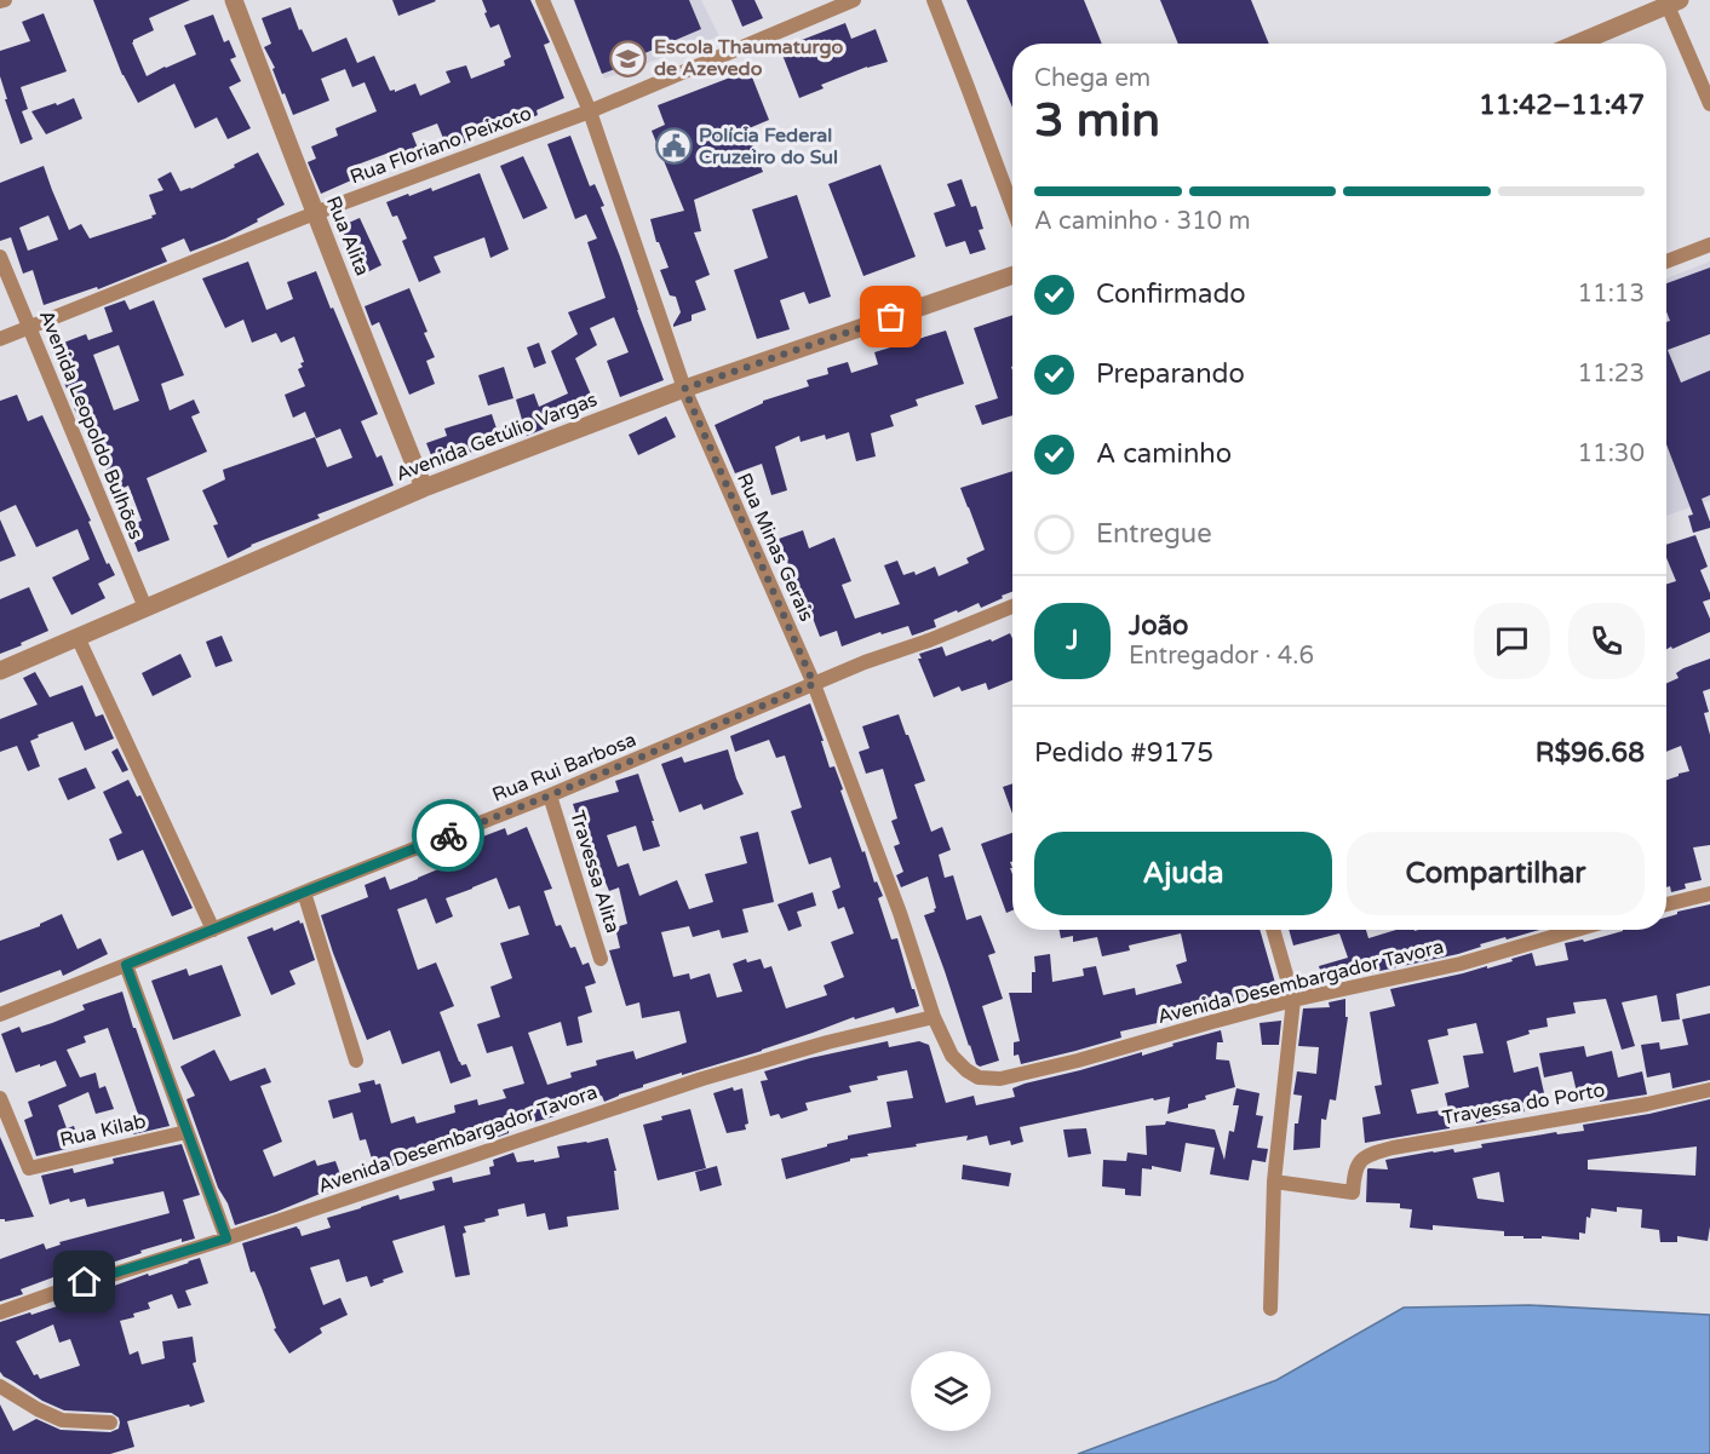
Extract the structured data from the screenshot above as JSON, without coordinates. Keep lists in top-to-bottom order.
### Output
{
  "streets": {
    "street": [
      "Rua Floriano Peixoto",
      "Rua Alita",
      "Avenida Leopoldo Bulhões",
      "Avenida Getúlio Vargas",
      "Rua Minas Gerais",
      "Rua Rui Barbosa",
      "Travessa Alita",
      "Avenida Desembargador Tavora",
      "Travessa do Porto",
      "Rua Kilab"
    ]
  },
  "crossings": [
    ["Rua Floriano Peixoto", "Rua Alita"],
    ["Rua Floriano Peixoto", "Avenida Leopoldo Bulhões"],
    ["Rua Floriano Peixoto", "Rua Minas Gerais"],
    ["Rua Alita", "Avenida Getúlio Vargas"],
    ["Avenida Leopoldo Bulhões", "Avenida Getúlio Vargas"],
    ["Avenida Getúlio Vargas", "Rua Minas Gerais"],
    ["Rua Minas Gerais", "Rua Rui Barbosa"],
    ["Rua Minas Gerais", "Avenida Desembargador Tavora"],
    ["Rua Rui Barbosa", "Travessa Alita"]
  ],
  "places": {
    "school or university": ["Escola Thaumaturgo de Azevedo"],
    "public building": ["Polícia Federal Cruzeiro do Sul"]
  },
  "page": {
    "heading": ["3 min", "Chega em", "11:42–11:47"],
    "panel": [
      "João",
      "Entregador · 4.6",
      "Pedido #9175",
      "R$96.68"
    ],
    "bar": "A caminho · 310 m",
    "list": [
      ["Confirmado", "11:13"],
      ["Preparando", "11:23"],
      ["A caminho", "11:30"],
      "Entregue"
    ],
    "round": "J",
    "buttons": ["Ajuda", "Compartilhar"]
  }
}
